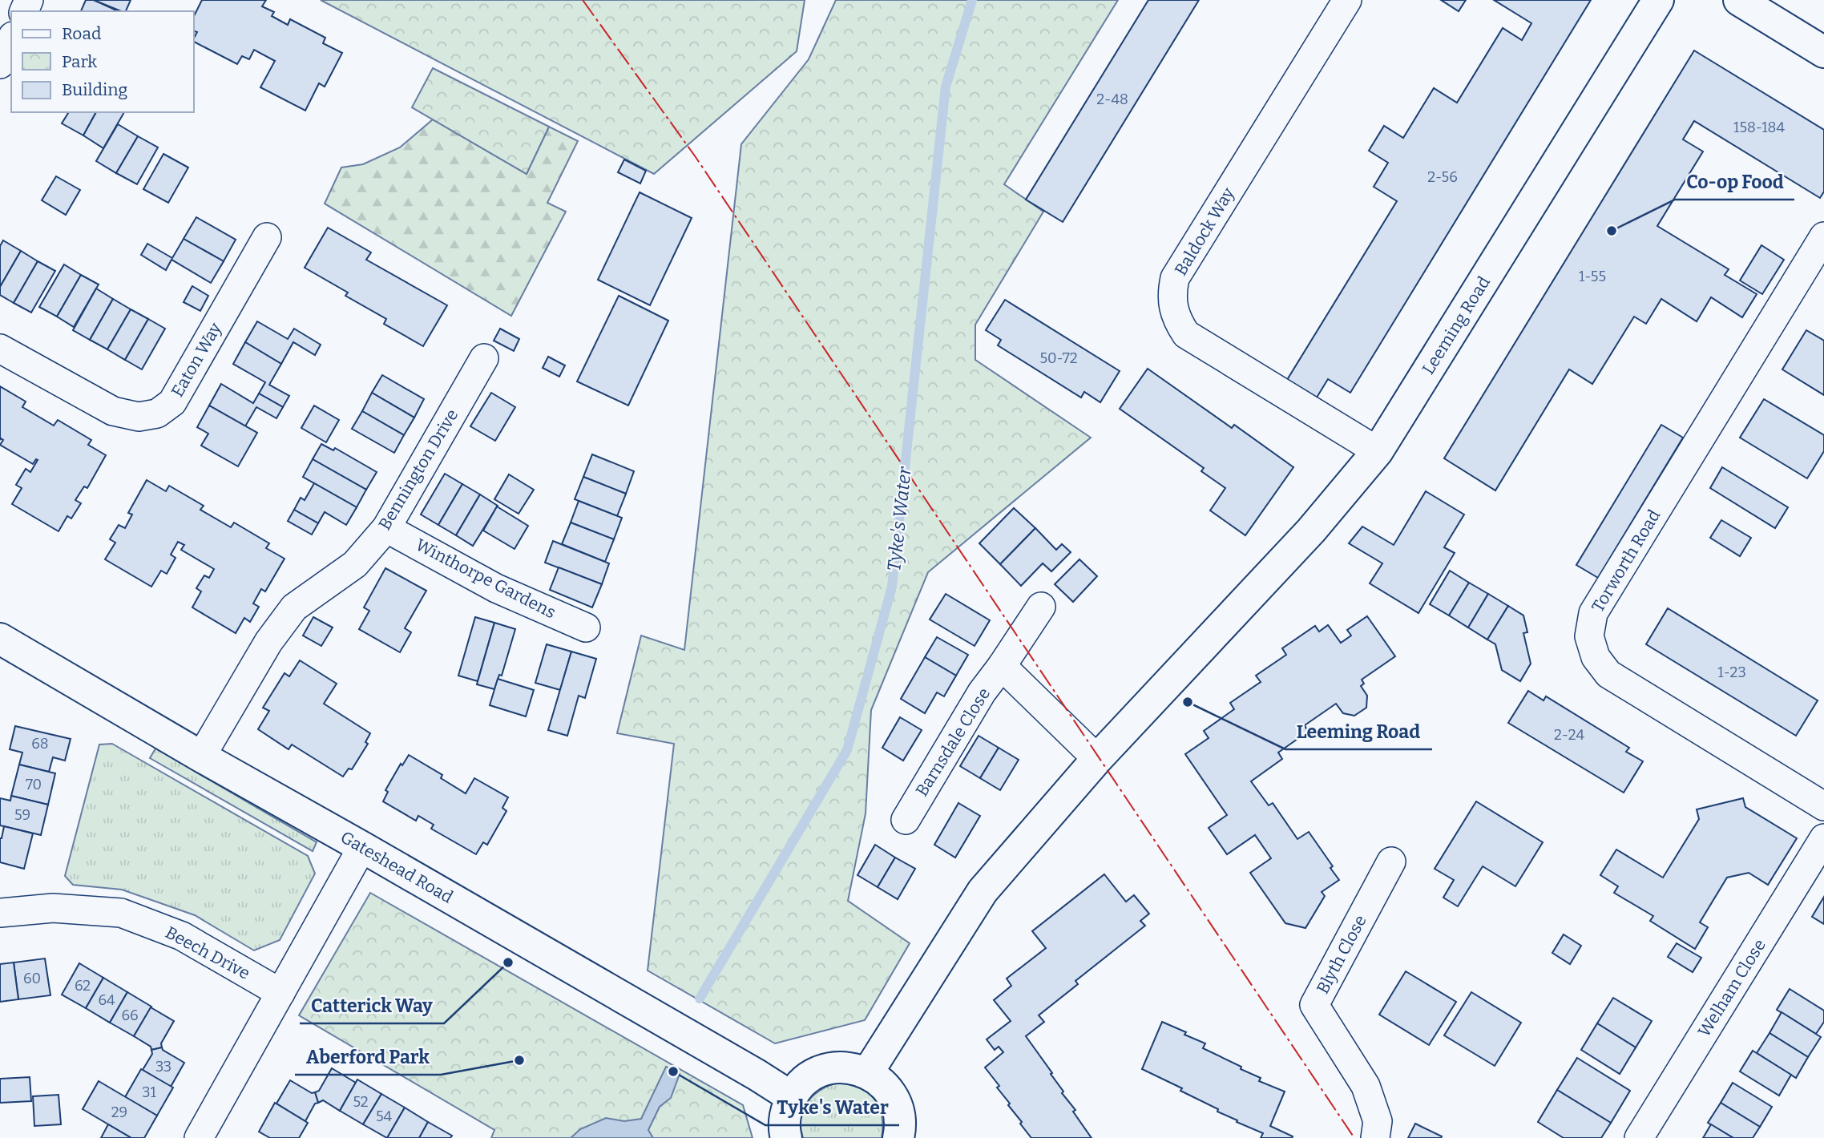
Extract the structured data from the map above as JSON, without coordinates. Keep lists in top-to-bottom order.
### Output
{
  "streets": {
    "street": [
      "Baldock Way",
      "Leeming Road",
      "Eaton Way",
      "Bennington Drive",
      "Torworth Road",
      "Winthorpe Gardens",
      "Barnsdale Close",
      "Gateshead Road",
      "Beech Drive",
      "Blyth Close",
      "Welham Close"
    ]
  },
  "crossings": [
    ["Baldock Way", "Leeming Road"],
    ["Bennington Drive", "Winthorpe Gardens"],
    ["Bennington Drive", "Gateshead Road"]
  ],
  "water": ["Tyke's Water"],
  "places": [
    "Co-op Food",
    "Leeming Road",
    "Catterick Way",
    "Aberford Park",
    "Tyke's Water"
  ],
  "house_numbers": [
    "2-48",
    "158-184",
    "2-56",
    "1-55",
    "50-72",
    "1-23",
    "2-24",
    "68",
    "70",
    "59",
    "60",
    "62",
    "64",
    "66",
    "33",
    "31",
    "52",
    "29",
    "54"
  ],
  "legend": ["Road", "Park", "Building"]
}
